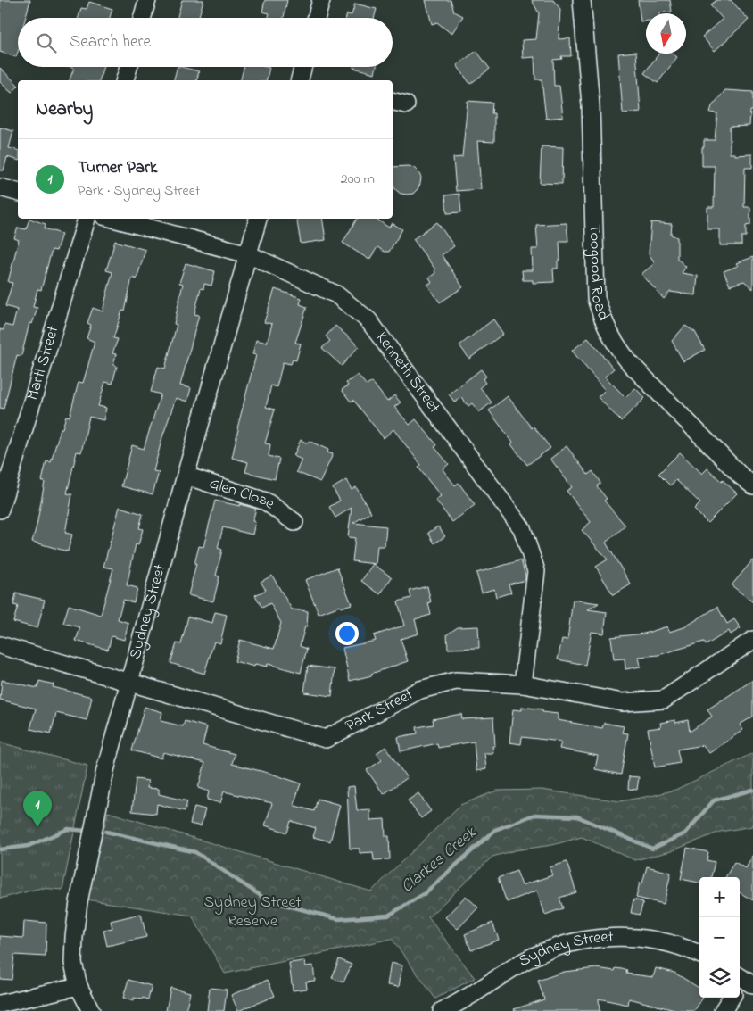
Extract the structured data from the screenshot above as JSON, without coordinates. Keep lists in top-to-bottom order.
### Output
{
  "streets": {
    "street": [
      "Toogood Road",
      "Marti Street",
      "Kenneth Street",
      "Glen Close",
      "Sydney Street",
      "Park Street"
    ]
  },
  "crossings": [
    ["Kenneth Street", "Sydney Street"],
    ["Kenneth Street", "Park Street"],
    ["Glen Close", "Sydney Street"],
    ["Sydney Street", "Park Street"]
  ],
  "water": ["Clarkes Creek"],
  "parks": ["Sydney Street Reserve"],
  "north": "bottom",
  "page": {
    "search": "Search here",
    "heading": "Nearby",
    "list": [
      {
        "mark": "1",
        "name": "Turner Park",
        "note": "Park · Sydney Street",
        "value": "200 m"
      }
    ],
    "pins": "1",
    "map_buttons": ["+", "−"]
  }
}
